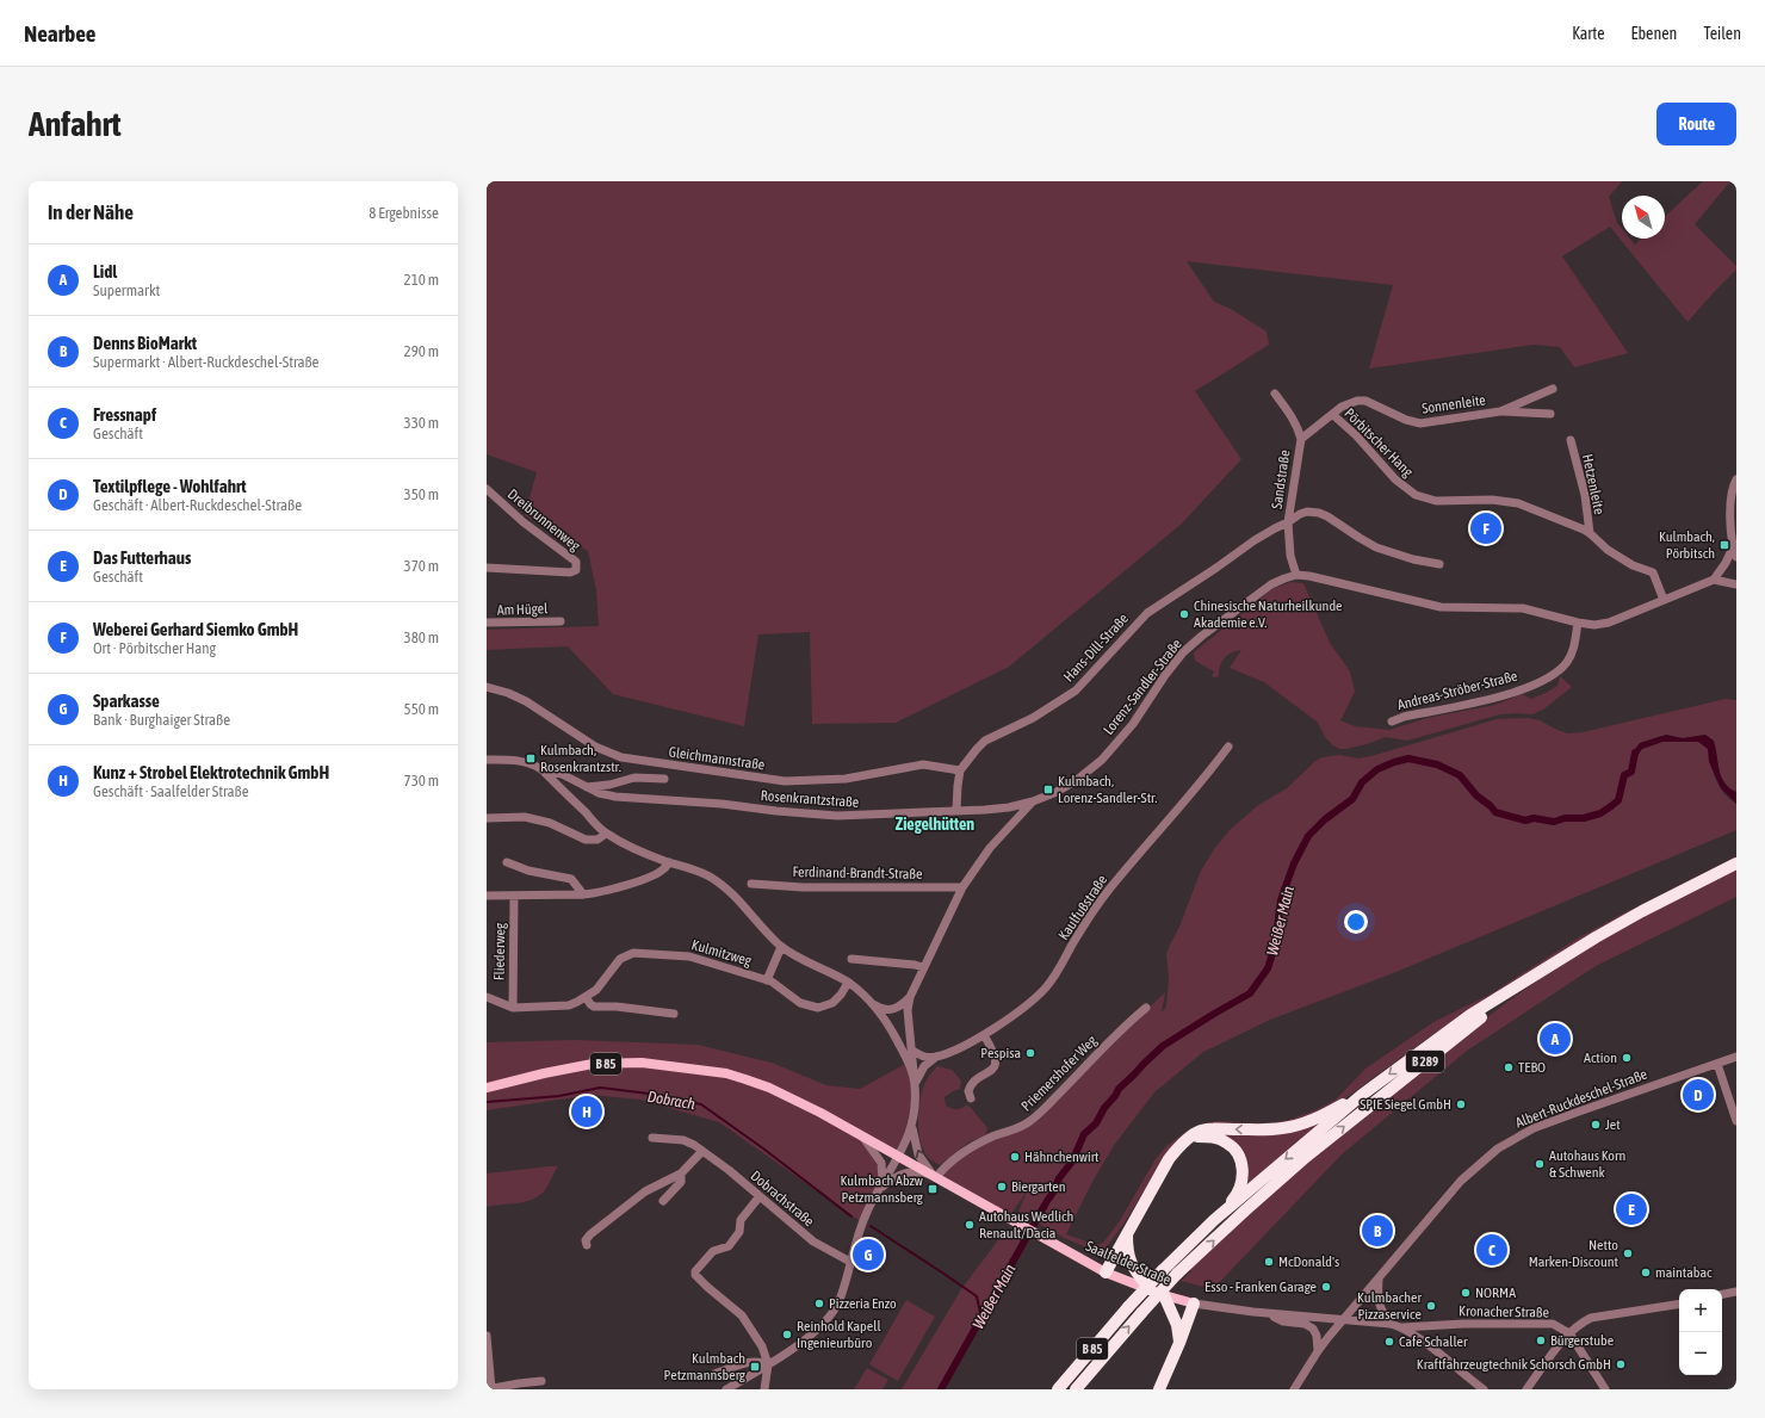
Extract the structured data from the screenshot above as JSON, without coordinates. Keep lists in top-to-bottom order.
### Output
{
  "streets": {
    "highway": ["B 289", "B 85"],
    "main road": ["Saalfelder Straße"],
    "street": [
      "Sonnenleite",
      "Pörbitscher Hang",
      "Sandstraße",
      "Hetzenleite",
      "Dreibrunnenweg",
      "Am Hügel",
      "Hans-Dill-Straße",
      "Lorenz-Sandler-Straße",
      "Andreas-Ströber-Straße",
      "Gleichmannstraße",
      "Rosenkrantzstraße",
      "Ferdinand-Brandt-Straße",
      "Kaulfußstraße",
      "Fliederweg",
      "Kulmitzweg",
      "Priemershofer Weg",
      "Albert-Ruckdeschel-Straße",
      "Dobrachstraße",
      "Kronacher Straße"
    ]
  },
  "crossings": [
    ["Sonnenleite", "Pörbitscher Hang"],
    ["Pörbitscher Hang", "Sandstraße"],
    ["Pörbitscher Hang", "Hetzenleite"],
    ["Sandstraße", "Hans-Dill-Straße"],
    ["Sandstraße", "Lorenz-Sandler-Straße"],
    ["Hans-Dill-Straße", "Gleichmannstraße"],
    ["Hans-Dill-Straße", "Rosenkrantzstraße"],
    ["Lorenz-Sandler-Straße", "Rosenkrantzstraße"],
    ["Lorenz-Sandler-Straße", "Ferdinand-Brandt-Straße"],
    ["Lorenz-Sandler-Straße", "Kaulfußstraße"],
    ["Fliederweg", "Kulmitzweg"],
    ["B 289", "B 85"],
    ["Priemershofer Weg", "Saalfelder Straße"],
    ["Albert-Ruckdeschel-Straße", "Saalfelder Straße"]
  ],
  "districts": ["Ziegelhütten"],
  "water": ["Weißer Main", "Dobrach"],
  "places": {
    "transit": [
      "Kulmbach, Pörbitsch",
      "Kulmbach, Rosenkrantzstr.",
      "Kulmbach, Lorenz-Sandler-Str.",
      "Kulmbach Abzw Petzmannsberg",
      "Kulmbach Petzmannsberg"
    ],
    "other": [
      "Chinesische Naturheilkunde Akademie e.V.",
      "Pespisa",
      "Action",
      "TEBO",
      "SPIE Siegel GmbH",
      "Jet",
      "Hähnchenwirt",
      "Autohaus Korn & Schwenk",
      "Biergarten",
      "Autohaus Wedlich Renault/Dacia",
      "Netto Marken-Discount",
      "McDonald's",
      "maintabac",
      "Esso - Franken Garage",
      "NORMA",
      "Pizzeria Enzo",
      "Kulmbacher Pizzaservice",
      "Reinhold Kapell Ingenieurbüro",
      "Bürgerstube",
      "Cafe Schaller",
      "Kraftfahrzeugtechnik Schorsch GmbH"
    ]
  },
  "north": "top left",
  "page": {
    "header": "Nearbee",
    "nav": ["Karte", "Ebenen", "Teilen"],
    "buttons": "Route",
    "title": "Anfahrt",
    "heading": ["In der Nähe", "8 Ergebnisse"],
    "list": [
      {
        "mark": "A",
        "name": "Lidl",
        "note": "Supermarkt",
        "value": "210 m"
      },
      {
        "mark": "B",
        "name": "Denns BioMarkt",
        "note": "Supermarkt · Albert-Ruckdeschel-Straße",
        "value": "290 m"
      },
      {
        "mark": "C",
        "name": "Fressnapf",
        "note": "Geschäft",
        "value": "330 m"
      },
      {
        "mark": "D",
        "name": "Textilpflege - Wohlfahrt",
        "note": "Geschäft · Albert-Ruckdeschel-Straße",
        "value": "350 m"
      },
      {
        "mark": "E",
        "name": "Das Futterhaus",
        "note": "Geschäft",
        "value": "370 m"
      },
      {
        "mark": "F",
        "name": "Weberei Gerhard Siemko GmbH",
        "note": "Ort · Pörbitscher Hang",
        "value": "380 m"
      },
      {
        "mark": "G",
        "name": "Sparkasse",
        "note": "Bank · Burghaiger Straße",
        "value": "550 m"
      },
      {
        "mark": "H",
        "name": "Kunz + Strobel Elektrotechnik GmbH",
        "note": "Geschäft · Saalfelder Straße",
        "value": "730 m"
      }
    ],
    "pins": [
      "F",
      "A",
      "D",
      "H",
      "E",
      "B",
      "C",
      "G"
    ],
    "map_buttons": ["+", "−"]
  }
}
